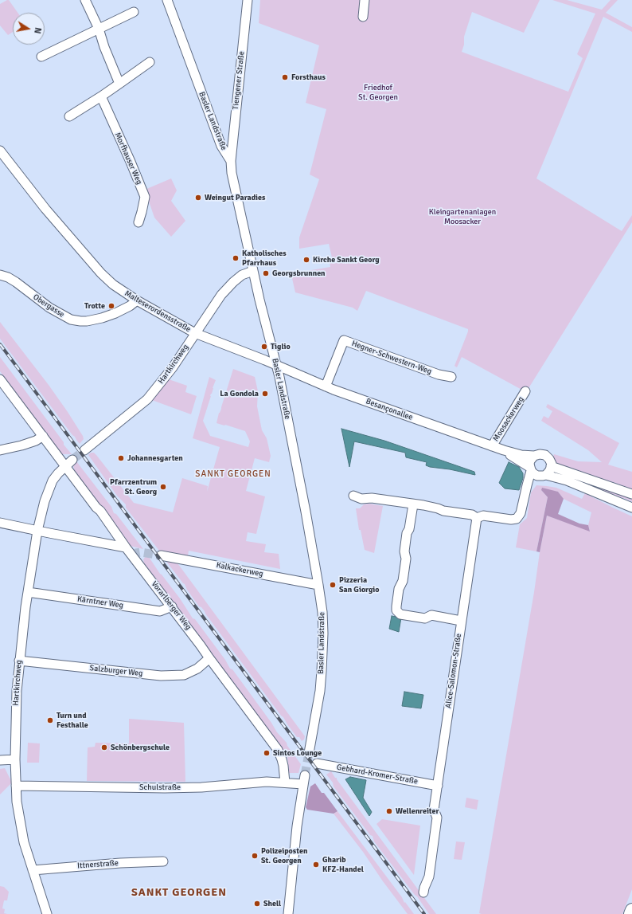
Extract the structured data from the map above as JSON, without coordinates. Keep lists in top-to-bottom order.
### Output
{
  "streets": {
    "street": [
      "Tiengener Straße",
      "Basler Landstraße",
      "Morfhauser Weg",
      "Obergasse",
      "Malteserordensstraße",
      "Hegner-Schwestern-Weg",
      "Hartkirchweg",
      "Besançonallee",
      "Moosackerweg",
      "Kalkackerweg",
      "Kärntner Weg",
      "Vorarlberger Weg",
      "Salzburger Weg",
      "Alice-Salomon-Straße",
      "Gebhard-Kromer-Straße",
      "Schulstraße",
      "Ittnerstraße"
    ]
  },
  "crossings": [
    ["Tiengener Straße", "Basler Landstraße"],
    ["Basler Landstraße", "Malteserordensstraße"],
    ["Basler Landstraße", "Hartkirchweg"],
    ["Basler Landstraße", "Besançonallee"],
    ["Basler Landstraße", "Kalkackerweg"],
    ["Obergasse", "Malteserordensstraße"],
    ["Malteserordensstraße", "Hartkirchweg"],
    ["Malteserordensstraße", "Besançonallee"],
    ["Hegner-Schwestern-Weg", "Besançonallee"],
    ["Hartkirchweg", "Kärntner Weg"],
    ["Hartkirchweg", "Vorarlberger Weg"],
    ["Hartkirchweg", "Salzburger Weg"],
    ["Hartkirchweg", "Schulstraße"],
    ["Hartkirchweg", "Ittnerstraße"],
    ["Besançonallee", "Moosackerweg"],
    ["Kärntner Weg", "Vorarlberger Weg"],
    ["Vorarlberger Weg", "Salzburger Weg"],
    ["Vorarlberger Weg", "Schulstraße"],
    ["Alice-Salomon-Straße", "Gebhard-Kromer-Straße"]
  ],
  "districts": ["SANKT GEORGEN", "SANKT GEORGEN"],
  "parks": ["Friedhof St. Georgen", "Kleingartenanlagen Moosacker"],
  "places": [
    "Forsthaus",
    "Weingut Paradies",
    "Katholisches Pfarrhaus",
    "Kirche Sankt Georg",
    "Georgsbrunnen",
    "Trotte",
    "Tiglio",
    "La Gondola",
    "Johannesgarten",
    "Pfarrzentrum St. Georg",
    "Pizzeria San Giorgio",
    "Turn und Festhalle",
    "Schönbergschule",
    "Sintos Lounge",
    "Wellenreiter",
    "Polizeiposten St. Georgen",
    "Gharib KFZ-Handel",
    "Shell"
  ],
  "north": "right"
}
